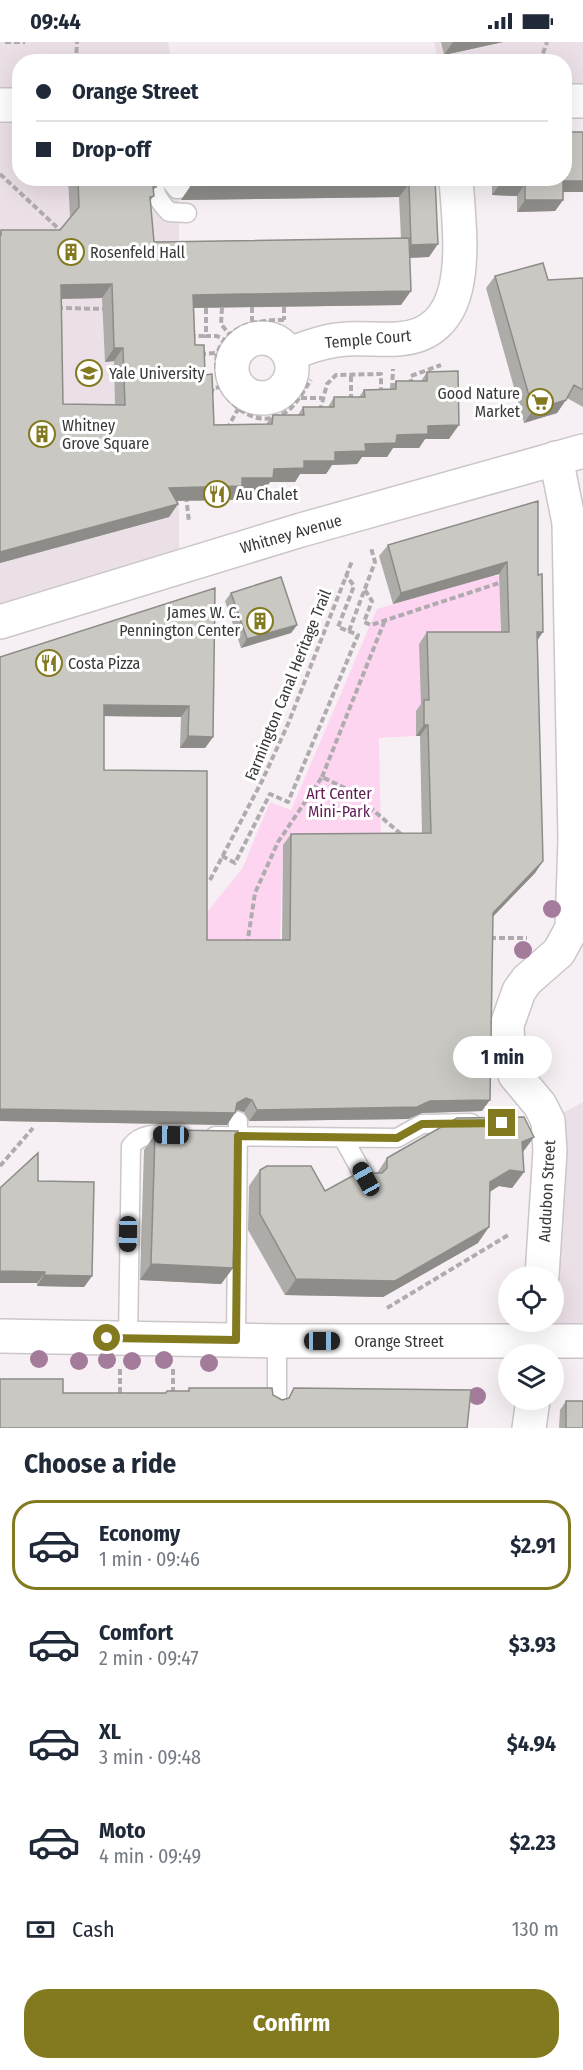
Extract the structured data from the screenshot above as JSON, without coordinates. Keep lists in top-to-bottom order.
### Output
{
  "streets": {
    "main road": [
      "Temple Court",
      "Whitney Avenue",
      "Audubon Street",
      "Orange Street"
    ],
    "path": ["Farmington Canal Heritage Trail"]
  },
  "crossings": [
    ["Whitney Avenue", "Audubon Street"]
  ],
  "parks": ["Art Center Mini-Park"],
  "places": {
    "building": ["Rosenfeld Hall", "Whitney Grove Square", "James W. C. Pennington Center"],
    "school or university": ["Yale University"],
    "supermarket": ["Good Nature Market"],
    "restaurant": ["Au Chalet", "Costa Pizza"]
  },
  "page": {
    "status": "09:44",
    "banner": ["Orange Street", "Drop-off"],
    "bubble": "1 min",
    "heading": "Choose a ride",
    "list": [
      {
        "name": "Economy",
        "note": "1 min · 09:46",
        "value": "$2.91"
      },
      {
        "name": "Comfort",
        "note": "2 min · 09:47",
        "value": "$3.93"
      },
      {
        "name": "XL",
        "note": "3 min · 09:48",
        "value": "$4.94"
      },
      {
        "name": "Moto",
        "note": "4 min · 09:49",
        "value": "$2.23"
      }
    ],
    "pay": ["Cash", "130 m"],
    "buttons": "Confirm"
  }
}
